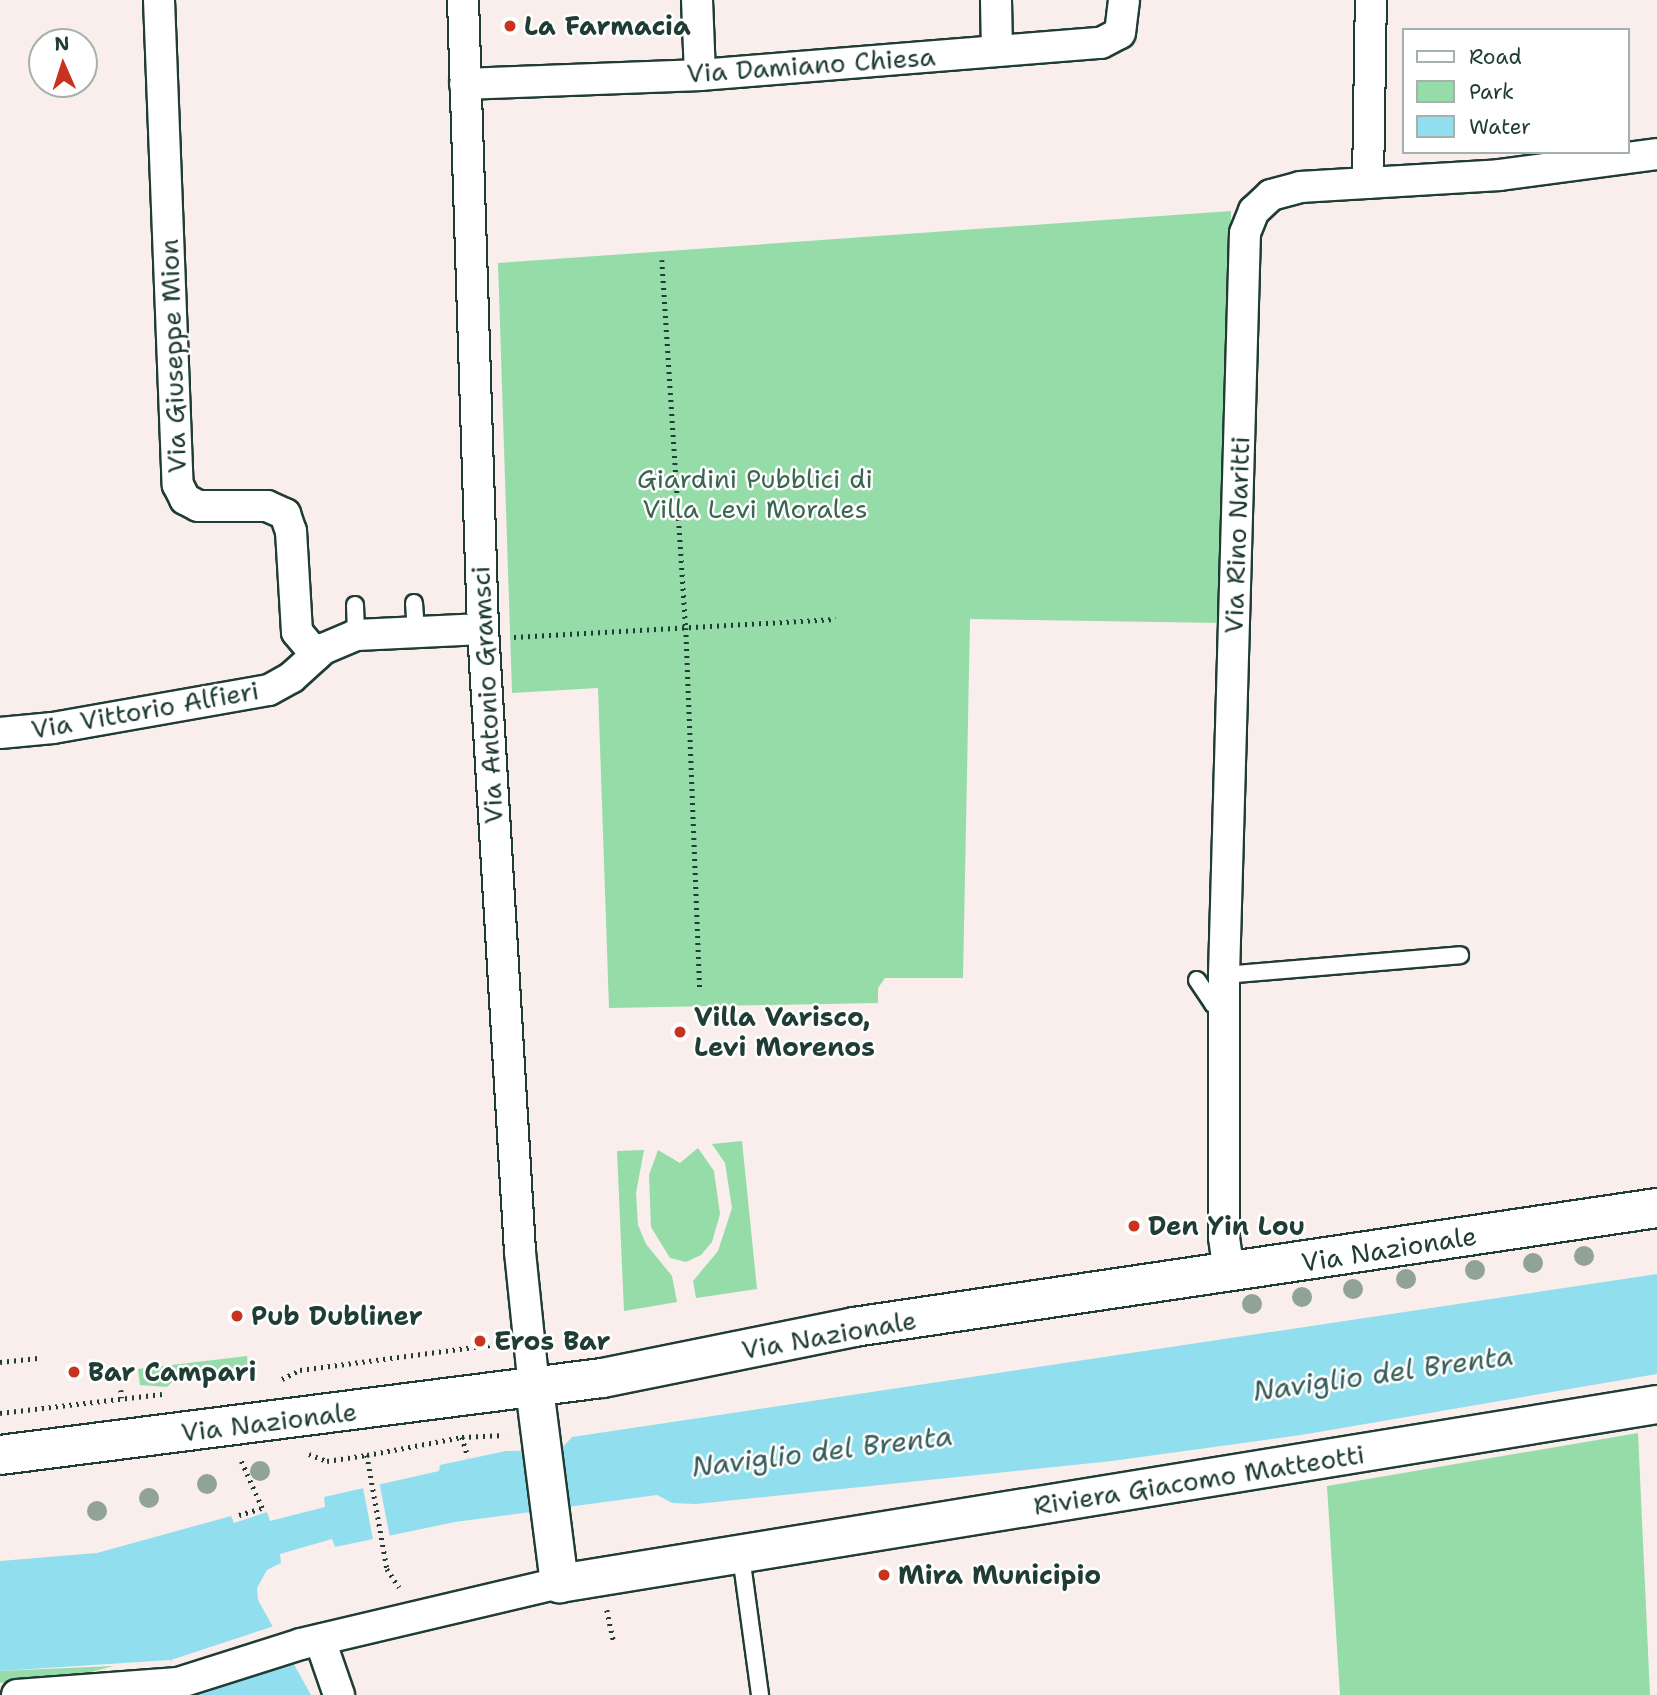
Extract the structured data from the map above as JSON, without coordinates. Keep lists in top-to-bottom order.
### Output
{
  "streets": {
    "main road": ["Via Nazionale"],
    "street": [
      "Via Damiano Chiesa",
      "Via Giuseppe Mion",
      "Via Rino Naritti",
      "Via Antonio Gramsci",
      "Via Vittorio Alfieri",
      "Riviera Giacomo Matteotti"
    ]
  },
  "crossings": [
    ["Via Damiano Chiesa", "Via Antonio Gramsci"],
    ["Via Giuseppe Mion", "Via Vittorio Alfieri"],
    ["Via Rino Naritti", "Via Nazionale"],
    ["Via Antonio Gramsci", "Via Vittorio Alfieri"],
    ["Via Antonio Gramsci", "Via Nazionale"]
  ],
  "water": ["Naviglio del Brenta"],
  "parks": ["Giardini Pubblici di Villa Levi Morales"],
  "places": [
    "La Farmacia",
    "Villa Varisco, Levi Morenos",
    "Den Yin Lou",
    "Pub Dubliner",
    "Eros Bar",
    "Bar Campari",
    "Mira Municipio"
  ],
  "legend": ["Road", "Park", "Water"],
  "north": "top"
}
